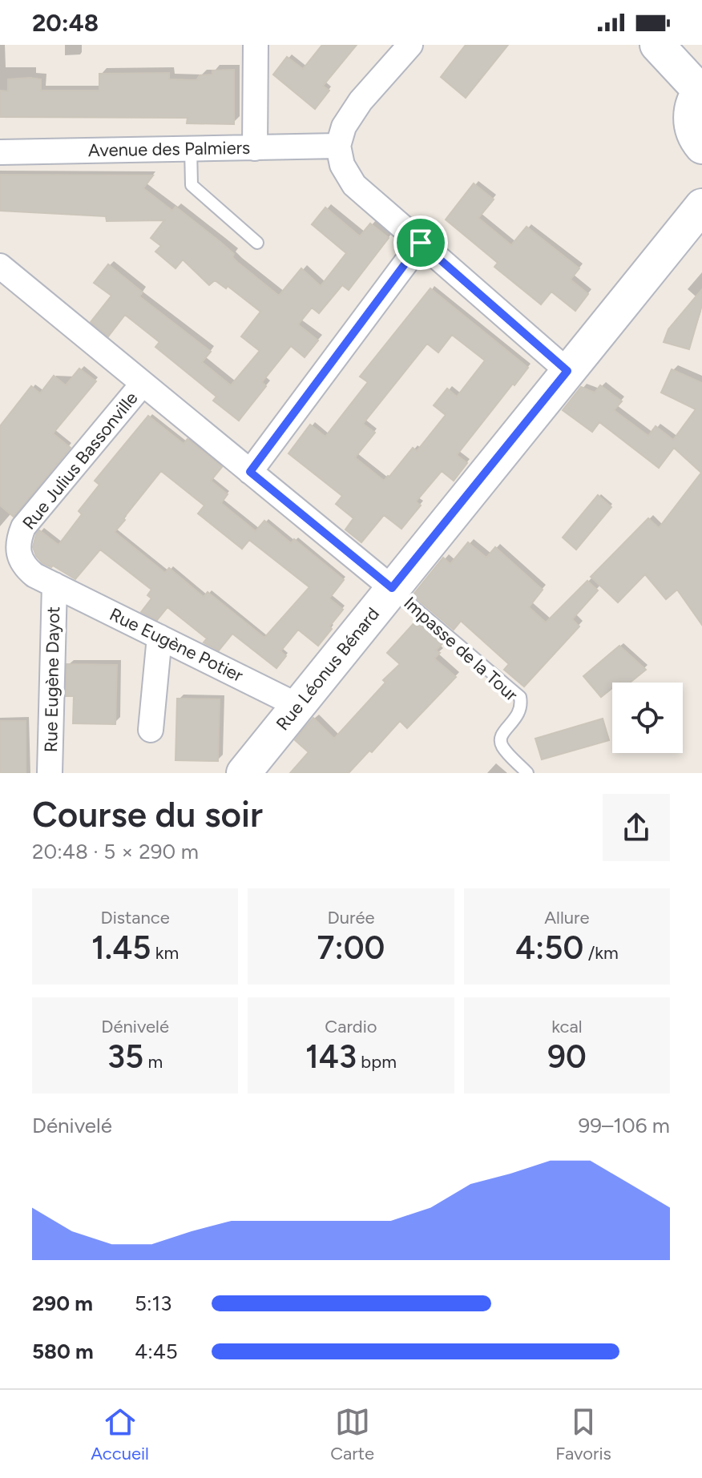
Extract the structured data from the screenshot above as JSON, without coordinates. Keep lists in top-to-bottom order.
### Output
{
  "streets": {
    "street": [
      "Avenue des Palmiers",
      "Rue Julius Bassonville",
      "Rue Eugène Potier",
      "Rue Léonus Bénard",
      "Rue Eugène Dayot"
    ],
    "lane": ["Impasse de la Tour"]
  },
  "crossings": [
    ["Rue Julius Bassonville", "Rue Eugène Potier"],
    ["Rue Julius Bassonville", "Impasse de la Tour"],
    ["Rue Julius Bassonville", "Rue Léonus Bénard"],
    ["Rue Julius Bassonville", "Rue Eugène Dayot"],
    ["Rue Eugène Potier", "Rue Léonus Bénard"],
    ["Rue Eugène Potier", "Rue Eugène Dayot"],
    ["Impasse de la Tour", "Rue Léonus Bénard"]
  ],
  "page": {
    "status": "20:48",
    "heading": ["Course du soir", "20:48 · 5 × 290 m"],
    "stats": [
      ["Distance", "1.45 km"],
      ["Durée", "7:00"],
      ["Allure", "4:50 /km"],
      ["Dénivelé", "35 m"],
      ["Cardio", "143 bpm"],
      ["kcal", "90"]
    ],
    "chart": ["Dénivelé", "99–106 m"],
    "list": [
      {
        "name": "290 m",
        "note": "5:13"
      },
      {
        "name": "580 m",
        "note": "4:45"
      }
    ],
    "tabs": ["Accueil", "Carte", "Favoris"]
  }
}
